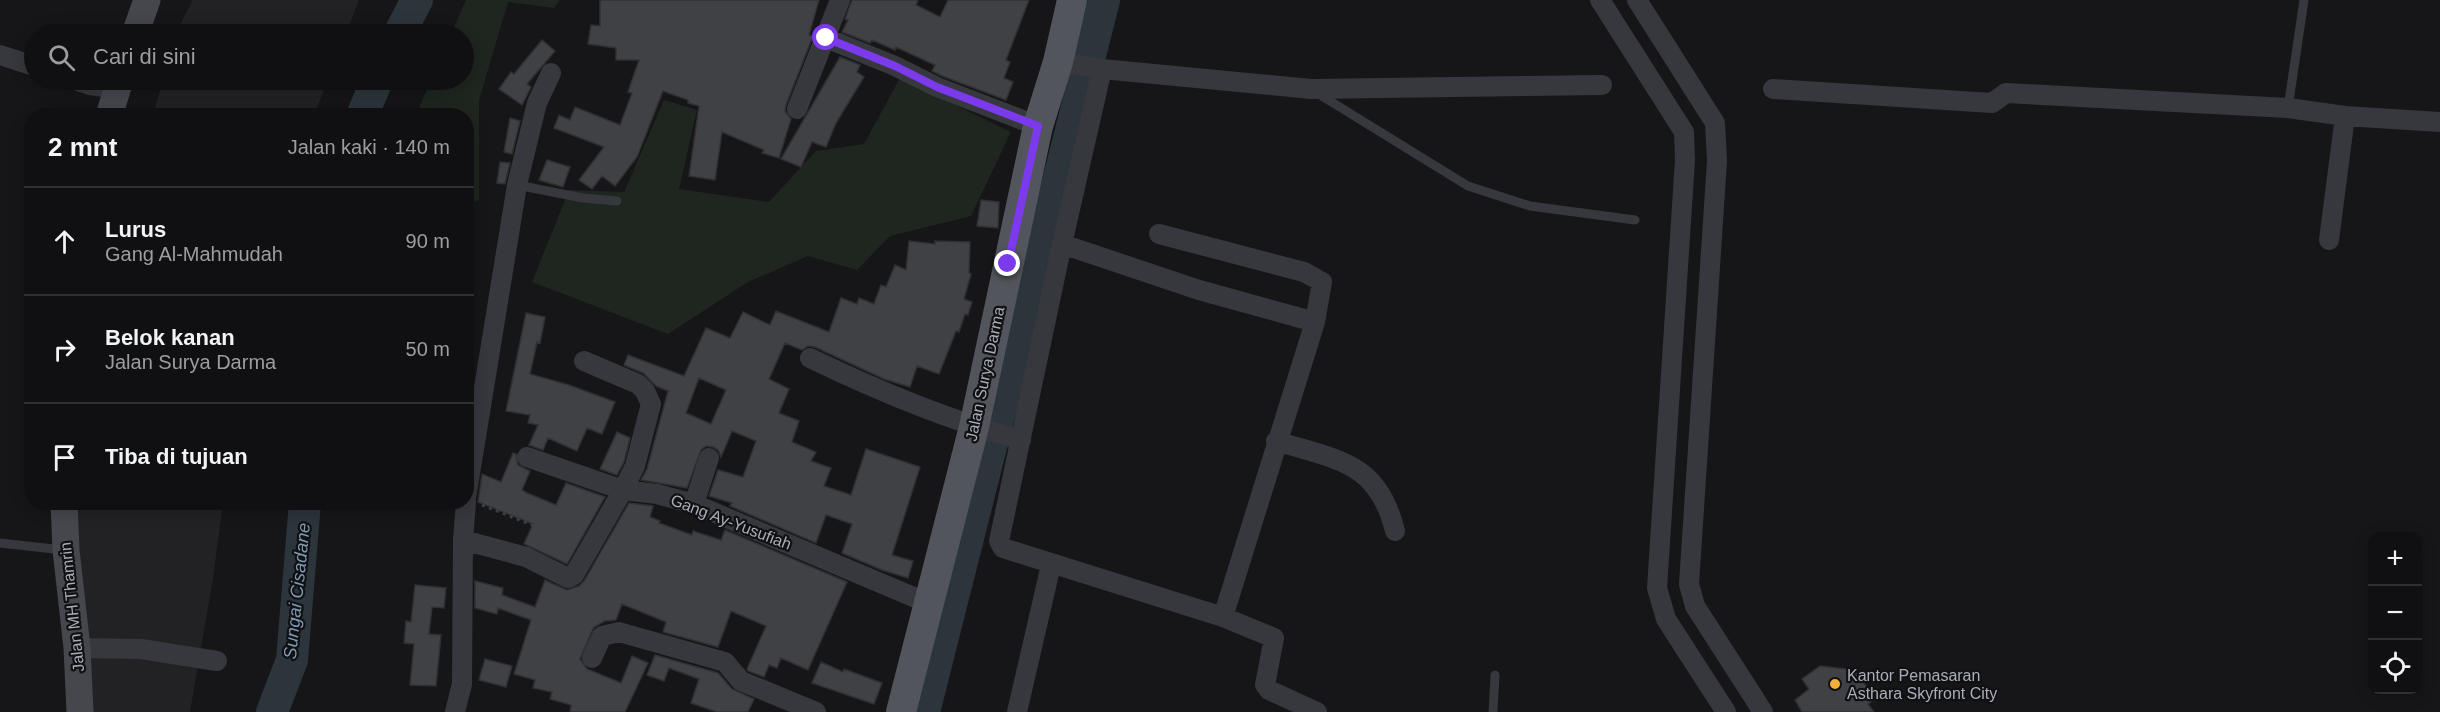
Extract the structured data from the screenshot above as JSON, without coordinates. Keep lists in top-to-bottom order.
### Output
{
  "streets": {
    "main road": ["Jalan Surya Darma"],
    "street": ["Gang Ay-Yusufiah", "Jalan MH Thamrin"]
  },
  "crossings": [
    ["Jalan Surya Darma", "Gang Ay-Yusufiah"]
  ],
  "water": ["Sungai Cisadane"],
  "places": ["Kantor Pemasaran Asthara Skyfront City"],
  "page": {
    "search": "Cari di sini",
    "heading": ["2 mnt", "Jalan kaki · 140 m"],
    "list": [
      ["Lurus", "Gang Al-Mahmudah", "90 m"],
      ["Belok kanan", "Jalan Surya Darma", "50 m"],
      "Tiba di tujuan"
    ],
    "map_buttons": ["+", "−"]
  }
}
